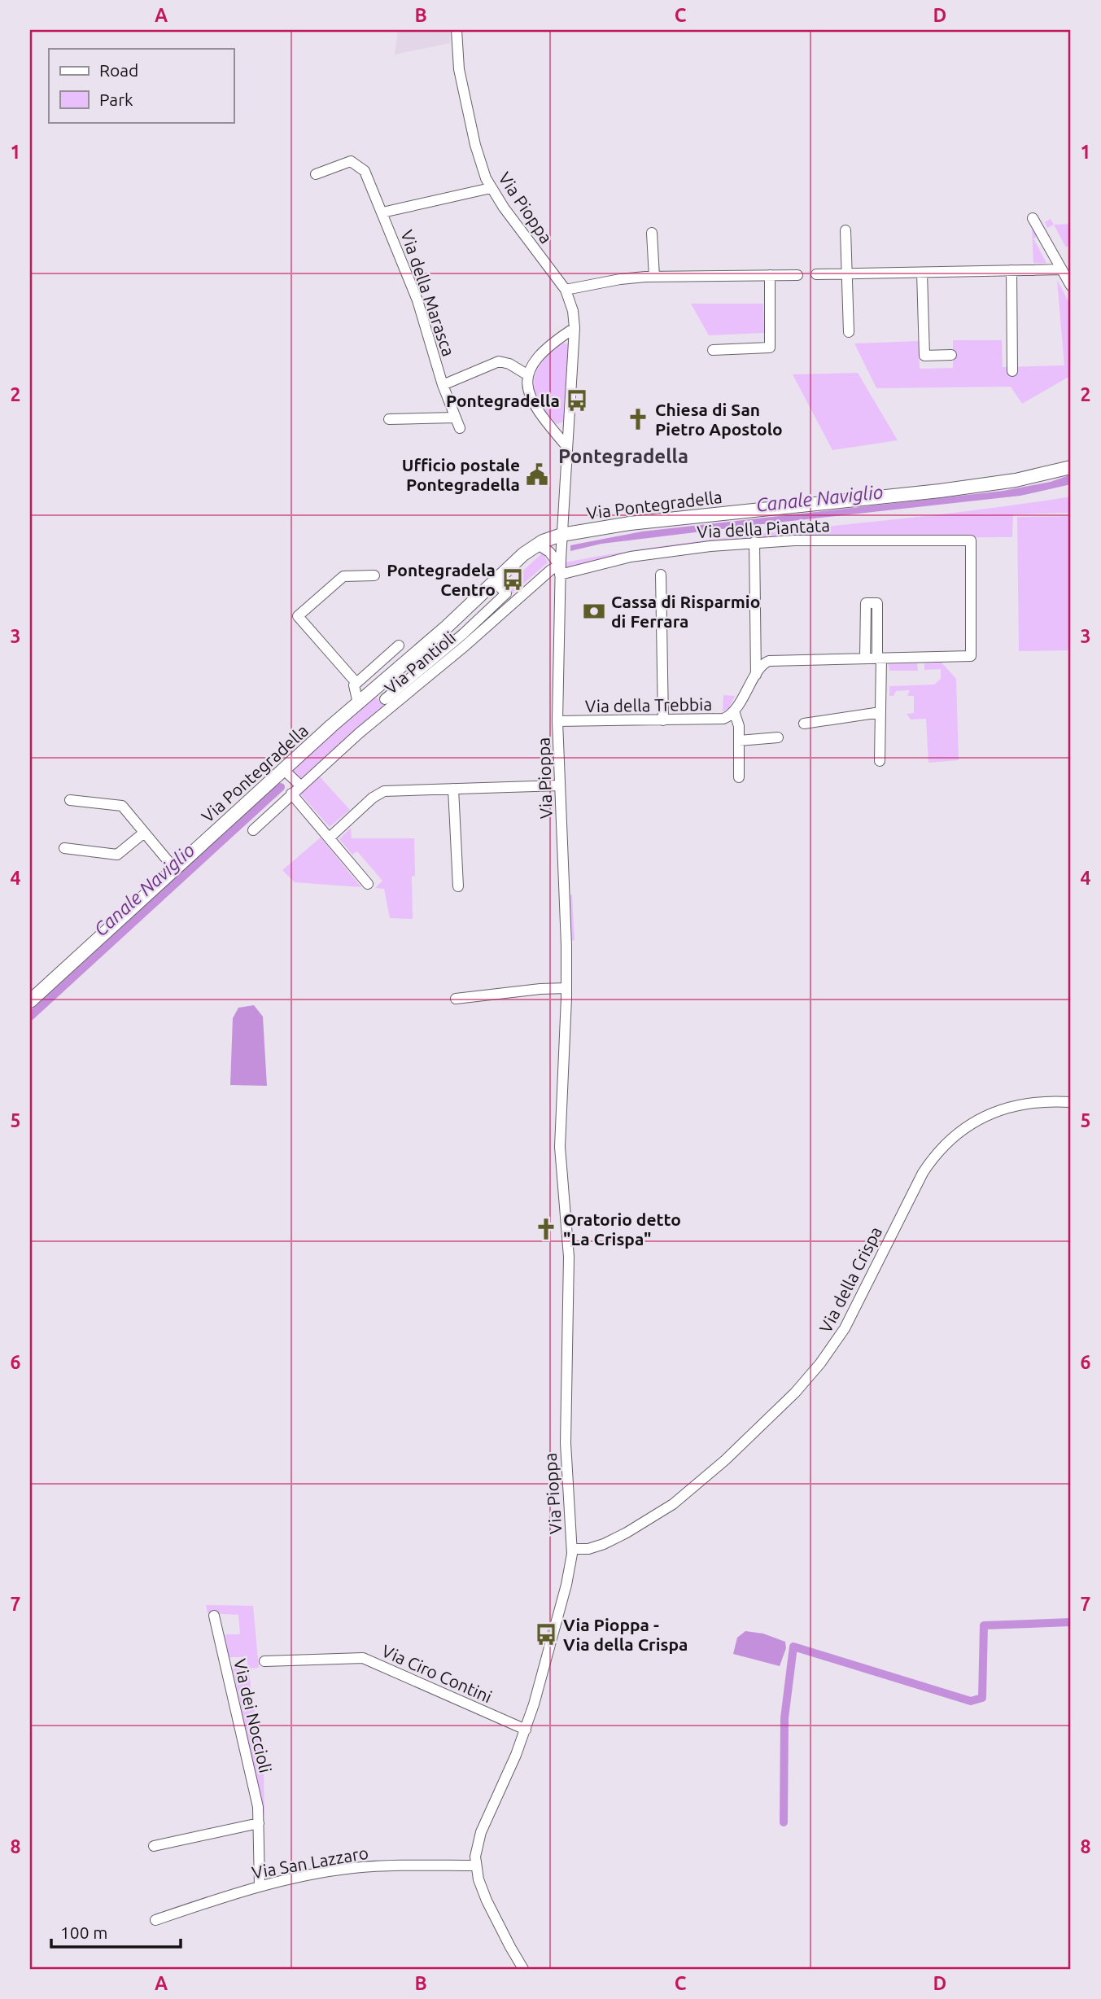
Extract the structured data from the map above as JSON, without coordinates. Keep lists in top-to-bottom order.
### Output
{
  "streets": {
    "street": [
      "Via Pioppa",
      "Via della Marasca",
      "Via Pontegradella",
      "Via della Piantata",
      "Via Pantioli",
      "Via della Trebbia",
      "Via della Crispa",
      "Via Ciro Contini",
      "Via dei Noccioli",
      "Via San Lazzaro"
    ]
  },
  "crossings": [
    ["Via Pioppa", "Via Pontegradella"],
    ["Via Pioppa", "Via della Piantata"],
    ["Via Pioppa", "Via Pantioli"],
    ["Via Pioppa", "Via della Trebbia"],
    ["Via Pioppa", "Via della Crispa"],
    ["Via Pioppa", "Via Ciro Contini"],
    ["Via Pioppa", "Via San Lazzaro"],
    ["Via della Piantata", "Via Pantioli"],
    ["Via della Piantata", "Via della Trebbia"],
    ["Via dei Noccioli", "Via San Lazzaro"]
  ],
  "districts": ["Pontegradella"],
  "water": ["Canale Naviglio"],
  "places": {
    "bus stop": ["Pontegradella", "Pontegradela Centro", "Via Pioppa - Via della Crispa"],
    "church": ["Chiesa di San Pietro Apostolo", "Oratorio detto \"La Crispa\""],
    "public building": ["Ufficio postale Pontegradella"],
    "bank": ["Cassa di Risparmio di Ferrara"]
  },
  "legend": ["Road", "Park"],
  "scale_bar": "100 m",
  "grid": {
    "columns": [
      "A",
      "B",
      "C",
      "D"
    ],
    "rows": [
      "1",
      "2",
      "3",
      "4",
      "5",
      "6",
      "7",
      "8"
    ]
  }
}
